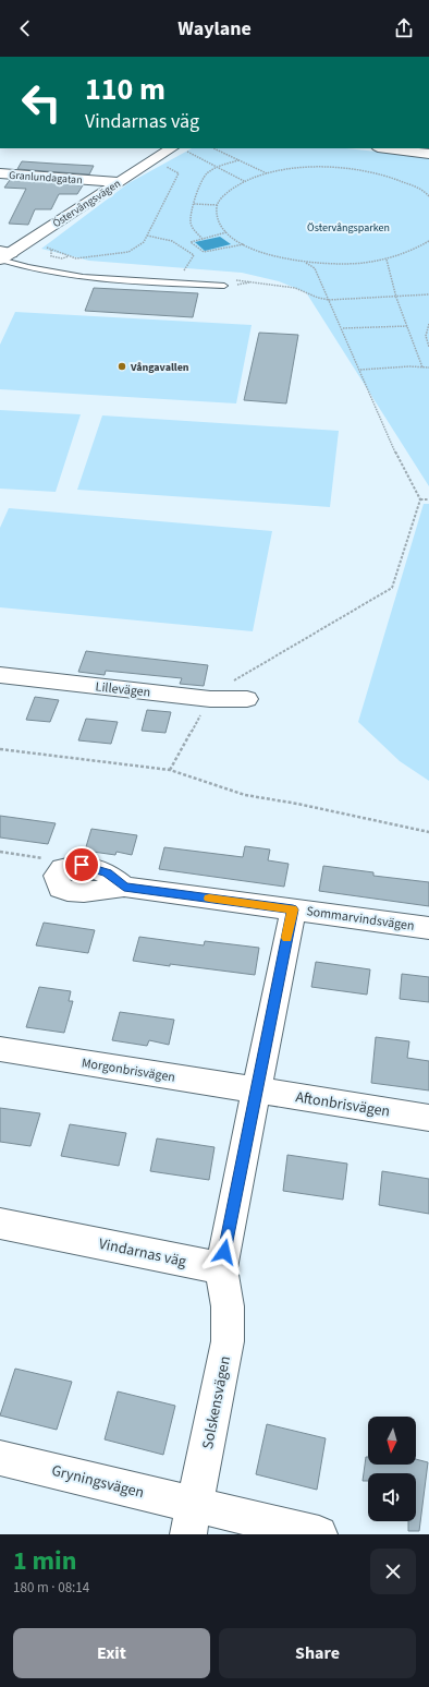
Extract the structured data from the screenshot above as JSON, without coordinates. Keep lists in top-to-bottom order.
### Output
{
  "streets": {
    "street": [
      "Granlundagatan",
      "Östervångsvägen",
      "Lillevägen",
      "Sommarvindsvägen",
      "Morgonbrisvägen",
      "Aftonbrisvägen",
      "Vindarnas väg",
      "Solskensvägen",
      "Gryningsvägen"
    ]
  },
  "crossings": [
    ["Granlundagatan", "Östervångsvägen"],
    ["Morgonbrisvägen", "Aftonbrisvägen"],
    ["Vindarnas väg", "Solskensvägen"],
    ["Solskensvägen", "Gryningsvägen"]
  ],
  "parks": ["Östervångsparken"],
  "places": ["Vångavallen"],
  "north": "bottom",
  "page": {
    "header": "Waylane",
    "turn": ["110 m", "Vindarnas väg"],
    "heading": ["1 min", "180 m · 08:14"],
    "buttons": ["Exit", "Share"]
  }
}
